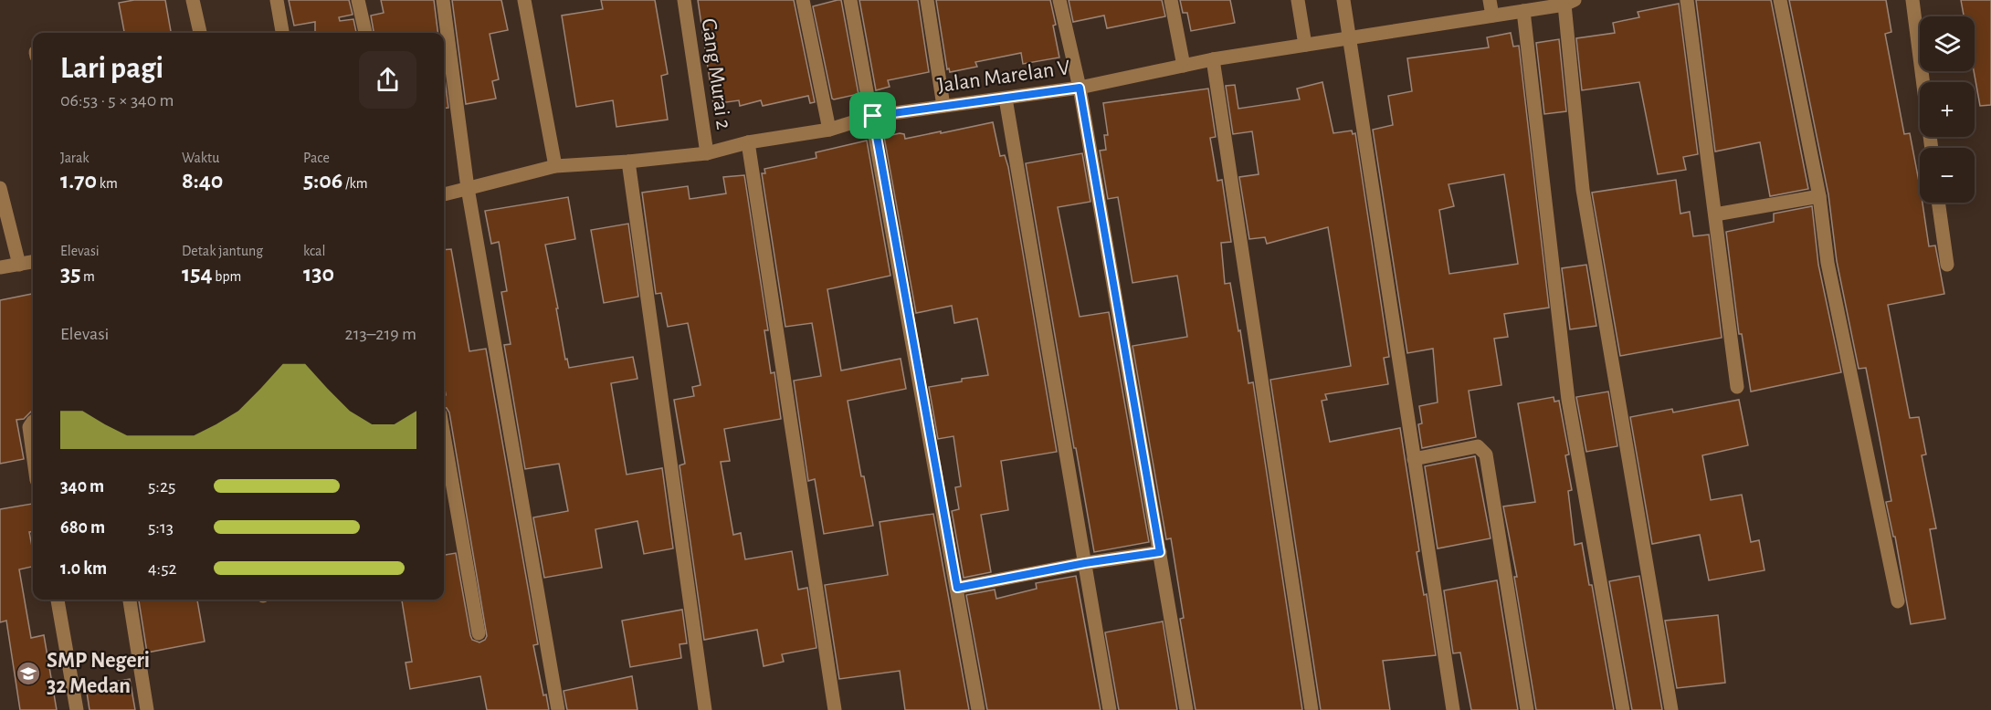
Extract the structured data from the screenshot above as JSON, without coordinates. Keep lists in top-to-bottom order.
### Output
{
  "streets": {
    "street": ["Gang Murai 2", "Jalan Marelan V"]
  },
  "crossings": [
    ["Gang Murai 2", "Jalan Marelan V"]
  ],
  "places": {
    "school or university": ["SMP Negeri 32 Medan"]
  },
  "page": {
    "map_buttons": ["+", "−"],
    "heading": ["Lari pagi", "06:53 · 5 × 340 m"],
    "stats": [
      ["Jarak", "1.70 km"],
      ["Waktu", "8:40"],
      ["Pace", "5:06 /km"],
      ["Elevasi", "35 m"],
      ["Detak jantung", "154 bpm"],
      ["kcal", "130"]
    ],
    "chart": ["Elevasi", "213–219 m"],
    "list": [
      {
        "name": "340 m",
        "note": "5:25"
      },
      {
        "name": "680 m",
        "note": "5:13"
      },
      {
        "name": "1.0 km",
        "note": "4:52"
      }
    ]
  }
}
